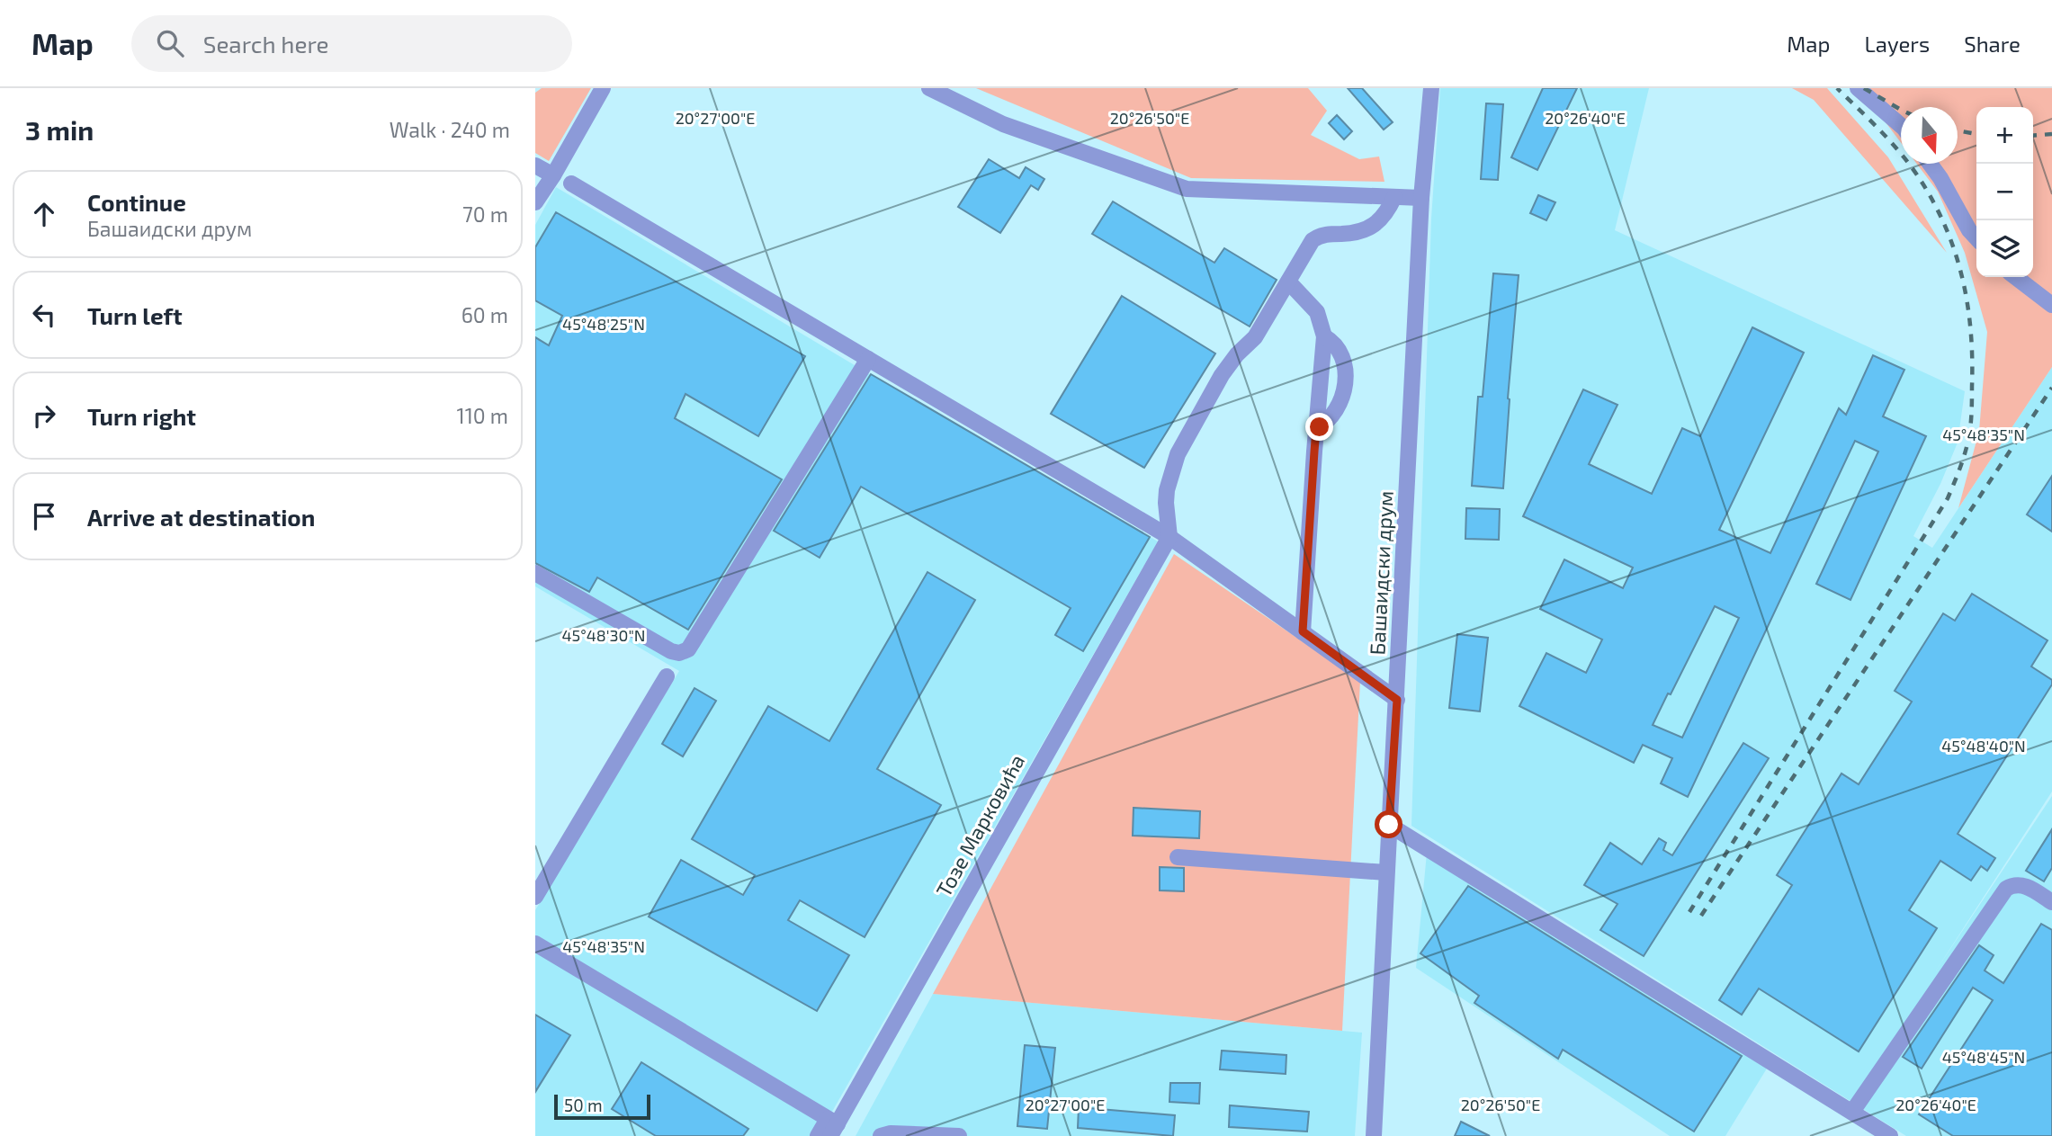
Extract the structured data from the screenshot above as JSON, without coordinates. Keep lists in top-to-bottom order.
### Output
{
  "streets": {
    "street": ["Башаидски друм", "Тозе Марковића"]
  },
  "scale_bar": "50 m",
  "north": "bottom",
  "page": {
    "header": "Map",
    "search": "Search here",
    "nav": ["Map", "Layers", "Share"],
    "heading": ["3 min", "Walk · 240 m"],
    "map_buttons": ["+", "−"],
    "list": [
      ["Continue", "Башаидски друм", "70 m"],
      ["Turn left", "60 m"],
      ["Turn right", "110 m"],
      "Arrive at destination"
    ],
    "scale": "50 m"
  },
  "coordinates": [
    "20°27'00\"E",
    "20°26'50\"E",
    "20°26'40\"E",
    "45°48'25\"N",
    "45°48'35\"N",
    "45°48'30\"N",
    "45°48'40\"N",
    "45°48'45\"N"
  ]
}
